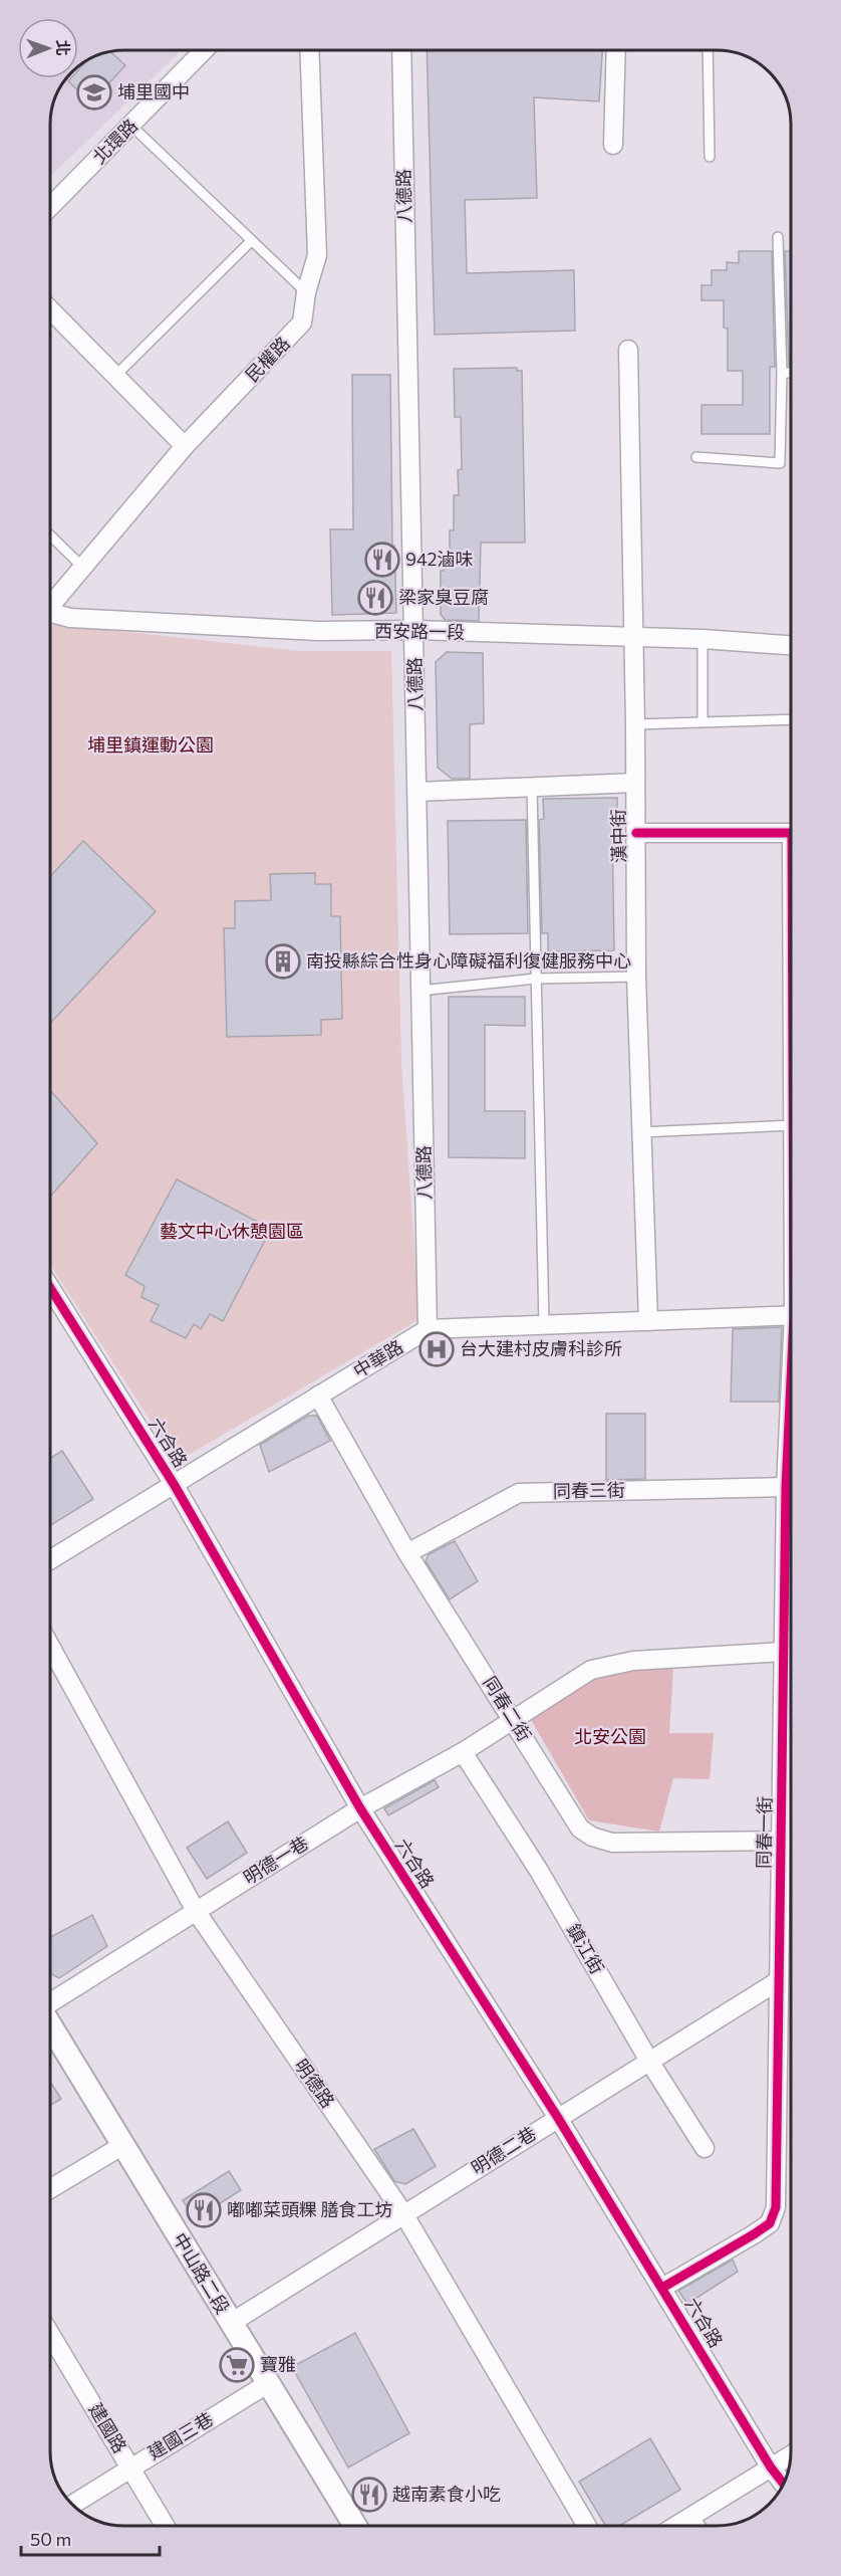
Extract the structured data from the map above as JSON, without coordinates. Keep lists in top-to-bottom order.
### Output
{
  "streets": {
    "street": [
      "北環路",
      "八德路",
      "民權路",
      "西安路一段",
      "漢中街",
      "中華路",
      "六合路",
      "同春三街",
      "同春二街",
      "同春一街",
      "明德一巷",
      "鎮江街",
      "明德路",
      "明德二巷",
      "中山路二段",
      "建國路",
      "建國三巷"
    ]
  },
  "crossings": [
    ["八德路", "西安路一段"],
    ["八德路", "中華路"],
    ["西安路一段", "漢中街"],
    ["漢中街", "中華路"],
    ["漢中街", "同春一街"],
    ["中華路", "六合路"],
    ["中華路", "同春二街"],
    ["六合路", "同春一街"],
    ["六合路", "明德一巷"],
    ["六合路", "明德二巷"],
    ["同春三街", "同春二街"],
    ["同春三街", "同春一街"],
    ["同春二街", "同春一街"],
    ["同春二街", "明德一巷"],
    ["同春一街", "明德一巷"],
    ["同春一街", "明德二巷"],
    ["明德一巷", "鎮江街"],
    ["明德一巷", "明德路"],
    ["鎮江街", "明德二巷"],
    ["明德路", "明德二巷"],
    ["明德二巷", "中山路二段"],
    ["中山路二段", "建國三巷"],
    ["建國路", "建國三巷"]
  ],
  "parks": ["埔里鎮運動公園", "藝文中心休憩園區", "北安公園"],
  "places": {
    "school or university": ["埔里國中"],
    "restaurant": [
      "942滷味",
      "梁家臭豆腐",
      "嘟嘟菜頭粿 膳食工坊",
      "越南素食小吃"
    ],
    "building": ["南投縣綜合性身心障礙福利復健服務中心"],
    "hospital": ["台大建村皮膚科診所"],
    "supermarket": ["寶雅"]
  },
  "scale_bar": "50 m",
  "north": "right"
}
